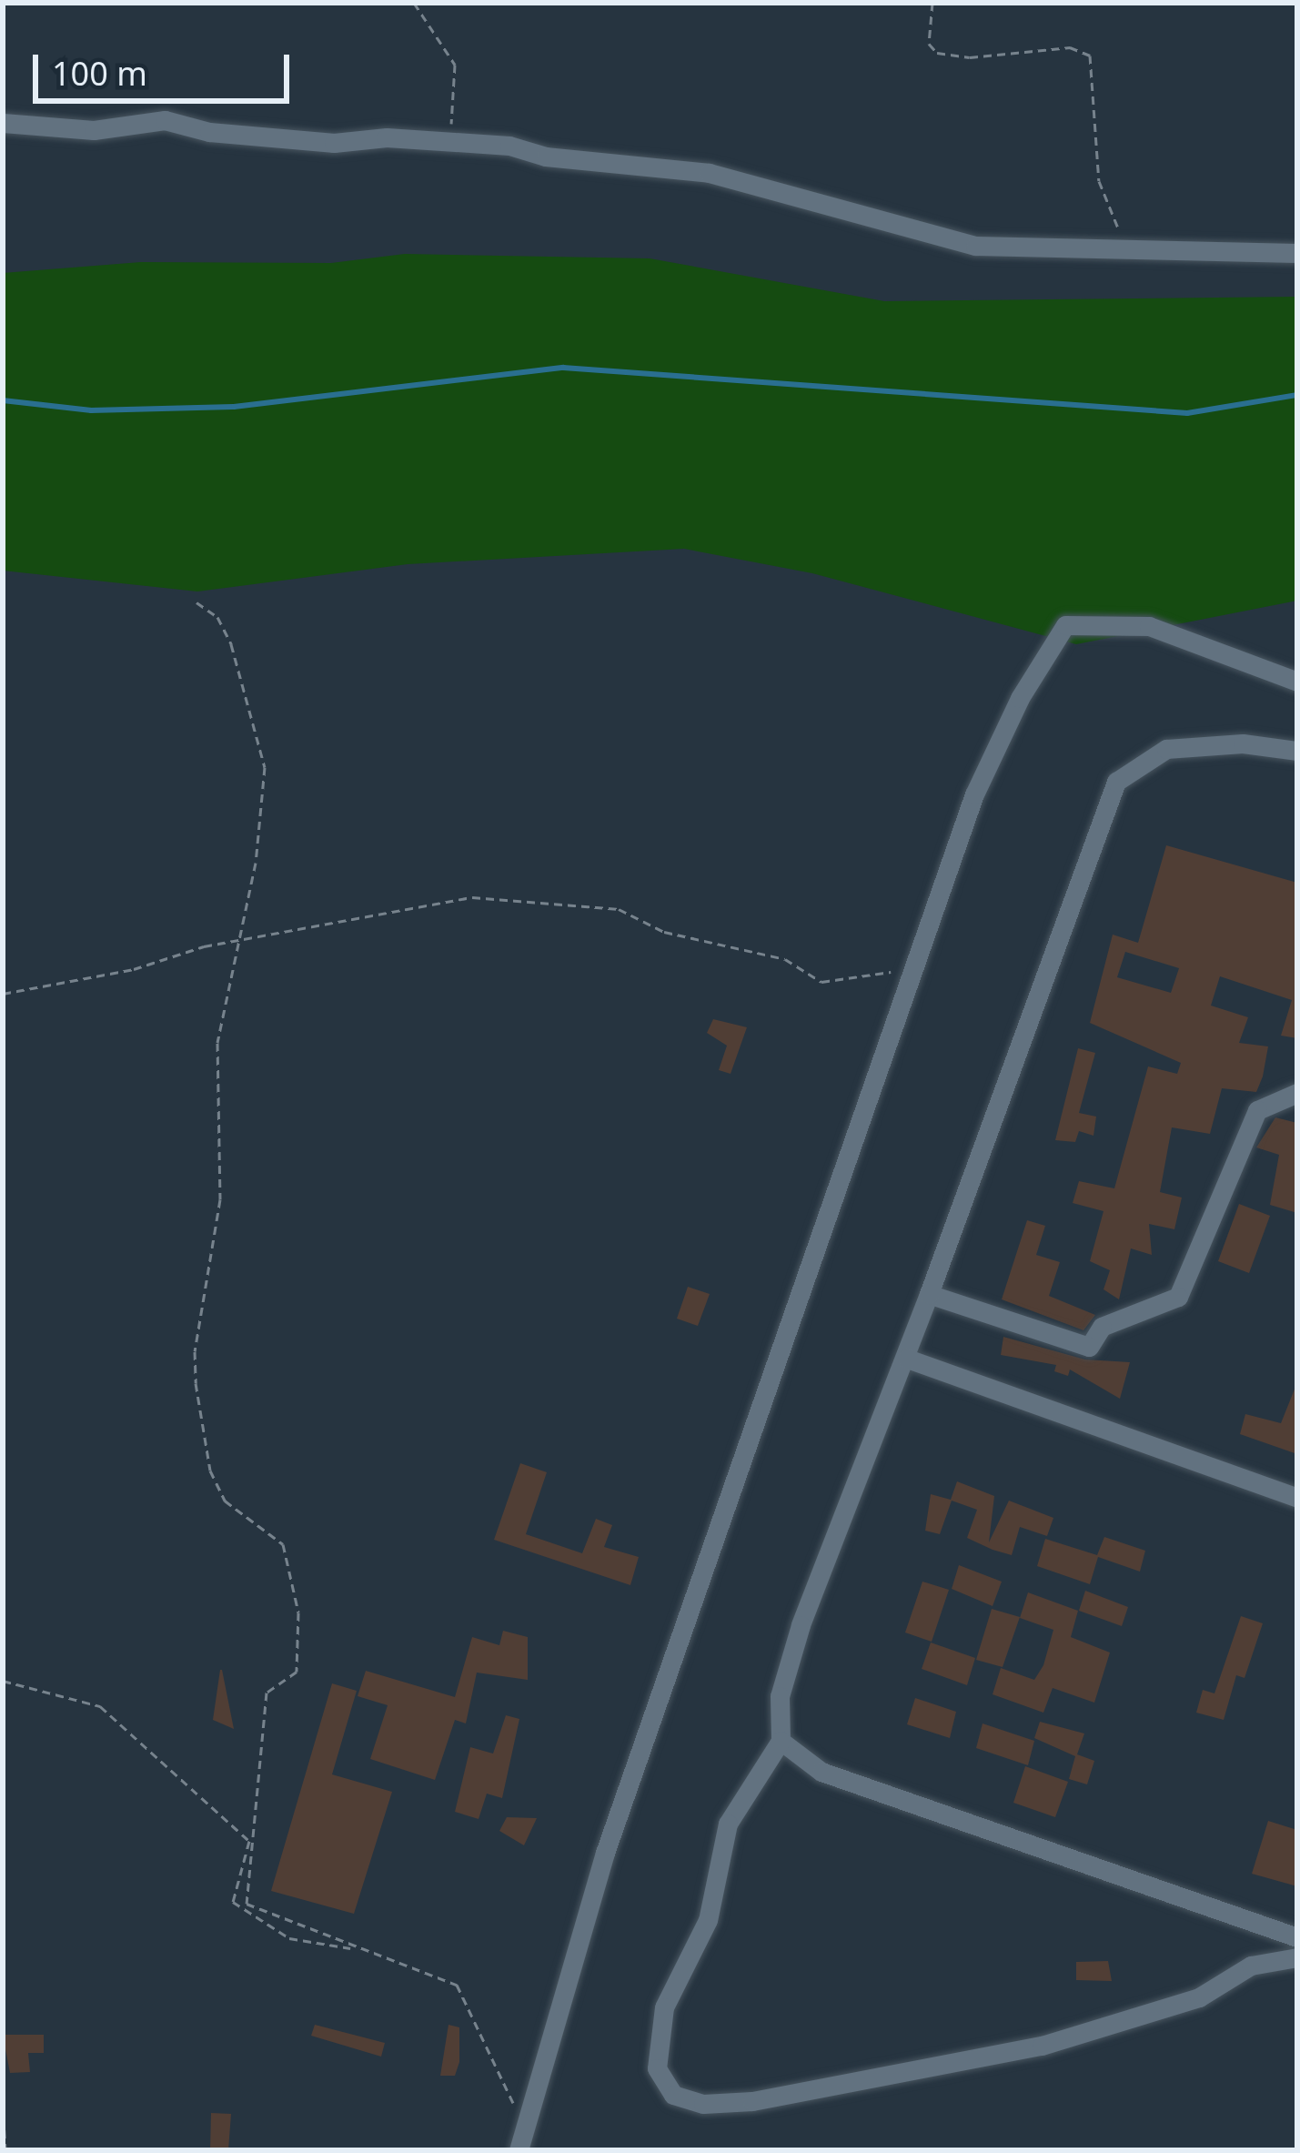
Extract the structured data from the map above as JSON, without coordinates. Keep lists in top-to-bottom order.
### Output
{
  "scale_bar": "100 m"
}
